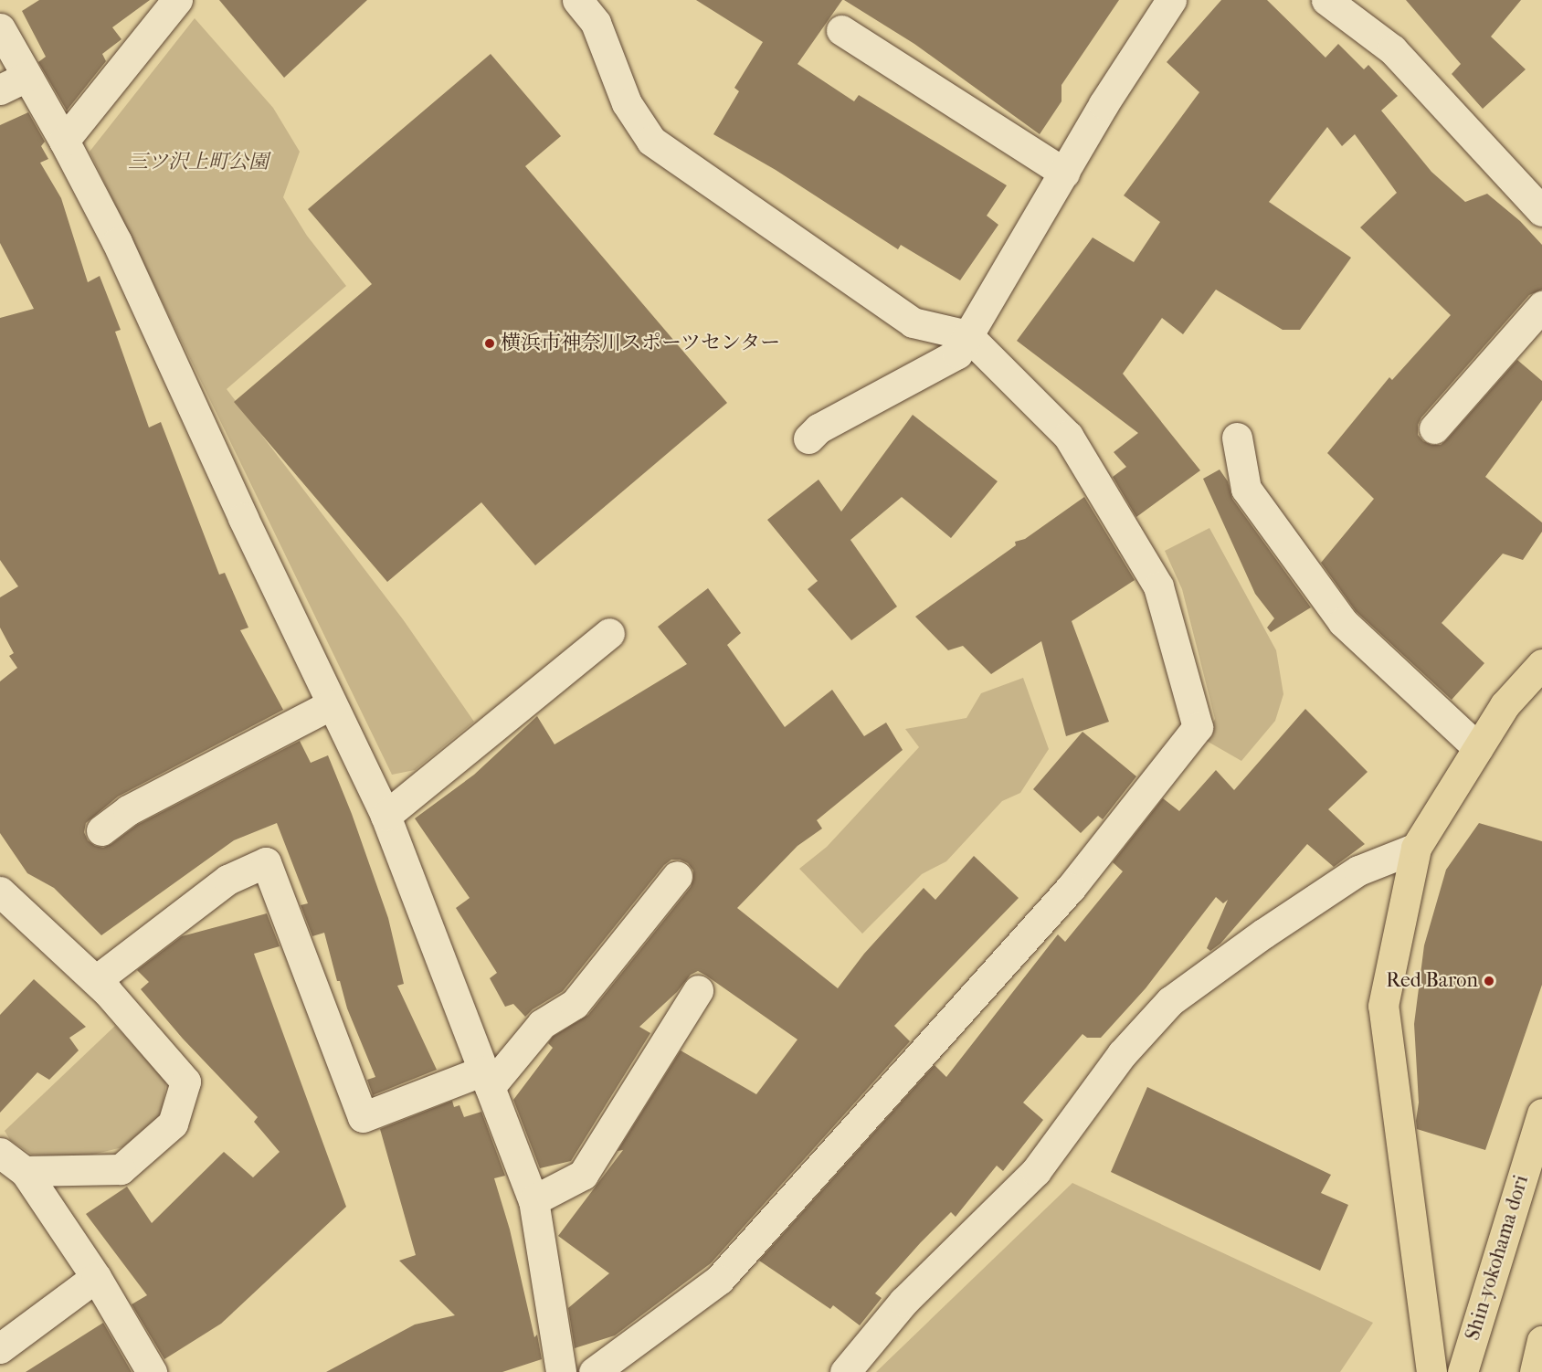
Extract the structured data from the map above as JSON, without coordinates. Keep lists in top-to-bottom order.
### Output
{
  "streets": {
    "main road": ["Shin-yokohama dori"]
  },
  "parks": ["三ツ沢上町公園"],
  "places": ["横浜市神奈川スポーツセンター", "Red Baron"]
}
